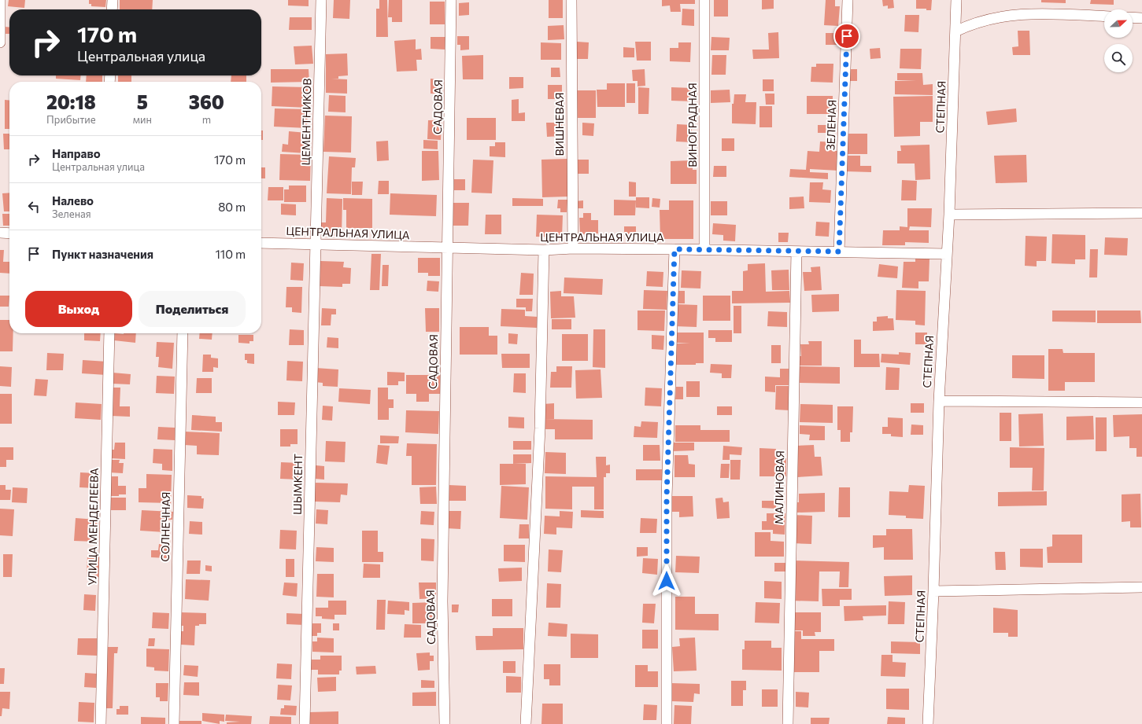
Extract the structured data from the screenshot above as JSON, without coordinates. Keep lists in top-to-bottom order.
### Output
{
  "streets": {
    "street": [
      "САДОВАЯ",
      "СТЕПНАЯ",
      "ЦЕМЕНТНИКОВ",
      "ВИШНЕВАЯ",
      "ВИНОГРАДНАЯ",
      "ЗЕЛЕНАЯ",
      "ЦЕНТРАЛЬНАЯ УЛИЦА",
      "ШЫМКЕНТ",
      "МАЛИНОВАЯ",
      "УЛИЦА МЕНДЕЛЕЕВА",
      "СОЛНЕЧНАЯ"
    ]
  },
  "crossings": [
    ["САДОВАЯ", "ЦЕНТРАЛЬНАЯ УЛИЦА"],
    ["СТЕПНАЯ", "ЦЕНТРАЛЬНАЯ УЛИЦА"],
    ["ЦЕМЕНТНИКОВ", "ЦЕНТРАЛЬНАЯ УЛИЦА"],
    ["ЦЕМЕНТНИКОВ", "ШЫМКЕНТ"],
    ["ВИШНЕВАЯ", "ЦЕНТРАЛЬНАЯ УЛИЦА"],
    ["ВИНОГРАДНАЯ", "ЦЕНТРАЛЬНАЯ УЛИЦА"],
    ["ЗЕЛЕНАЯ", "ЦЕНТРАЛЬНАЯ УЛИЦА"],
    ["ЦЕНТРАЛЬНАЯ УЛИЦА", "ШЫМКЕНТ"],
    ["ЦЕНТРАЛЬНАЯ УЛИЦА", "МАЛИНОВАЯ"]
  ],
  "north": "right",
  "page": {
    "turn": ["170 m", "Центральная улица"],
    "eta": [
      "20:18",
      "Прибытие",
      "5",
      "мин",
      "360",
      "m"
    ],
    "list": [
      {
        "name": "Направо",
        "note": "Центральная улица",
        "value": "170 m"
      },
      {
        "name": "Налево",
        "note": "Зеленая",
        "value": "80 m"
      },
      {
        "name": "Пункт назначения",
        "value": "110 m"
      }
    ],
    "buttons": ["Выход", "Поделиться"]
  }
}
